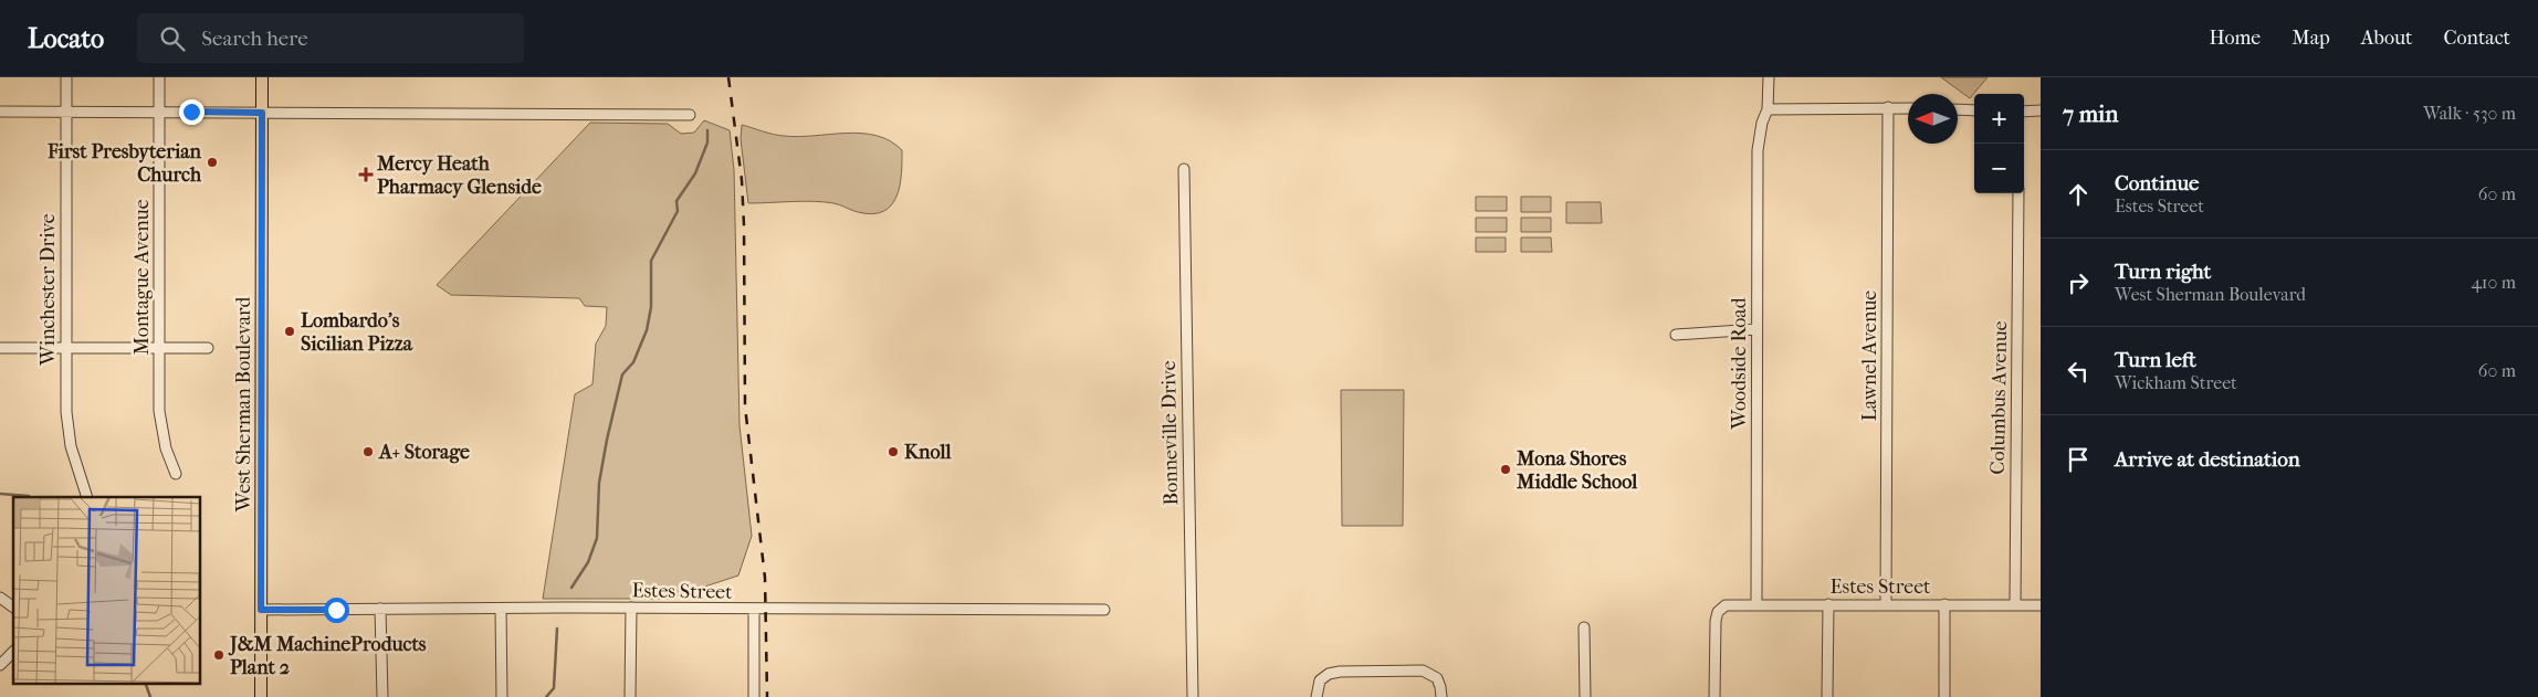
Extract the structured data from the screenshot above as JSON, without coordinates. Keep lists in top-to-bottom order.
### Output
{
  "streets": {
    "main road": ["West Sherman Boulevard"],
    "street": [
      "Montague Avenue",
      "Winchester Drive",
      "Lawnel Avenue",
      "Woodside Road",
      "Columbus Avenue",
      "Bonneville Drive",
      "Estes Street"
    ]
  },
  "crossings": [
    ["Lawnel Avenue", "Estes Street"],
    ["Woodside Road", "Estes Street"],
    ["Columbus Avenue", "Estes Street"],
    ["West Sherman Boulevard", "Estes Street"]
  ],
  "places": {
    "other": [
      "First Presbyterian Church",
      "Lombardo's Sicilian Pizza",
      "A+ Storage",
      "Knoll",
      "Mona Shores Middle School",
      "J&M MachineProducts Plant 2"
    ],
    "health": ["Mercy Heath Pharmacy Glenside"]
  },
  "north": "left",
  "page": {
    "header": "Locato",
    "search": "Search here",
    "nav": [
      "Home",
      "Map",
      "About",
      "Contact"
    ],
    "heading": ["7 min", "Walk · 530 m"],
    "map_buttons": ["+", "−"],
    "list": [
      ["Continue", "Estes Street", "60 m"],
      ["Turn right", "West Sherman Boulevard", "410 m"],
      ["Turn left", "Wickham Street", "60 m"],
      "Arrive at destination"
    ]
  }
}
